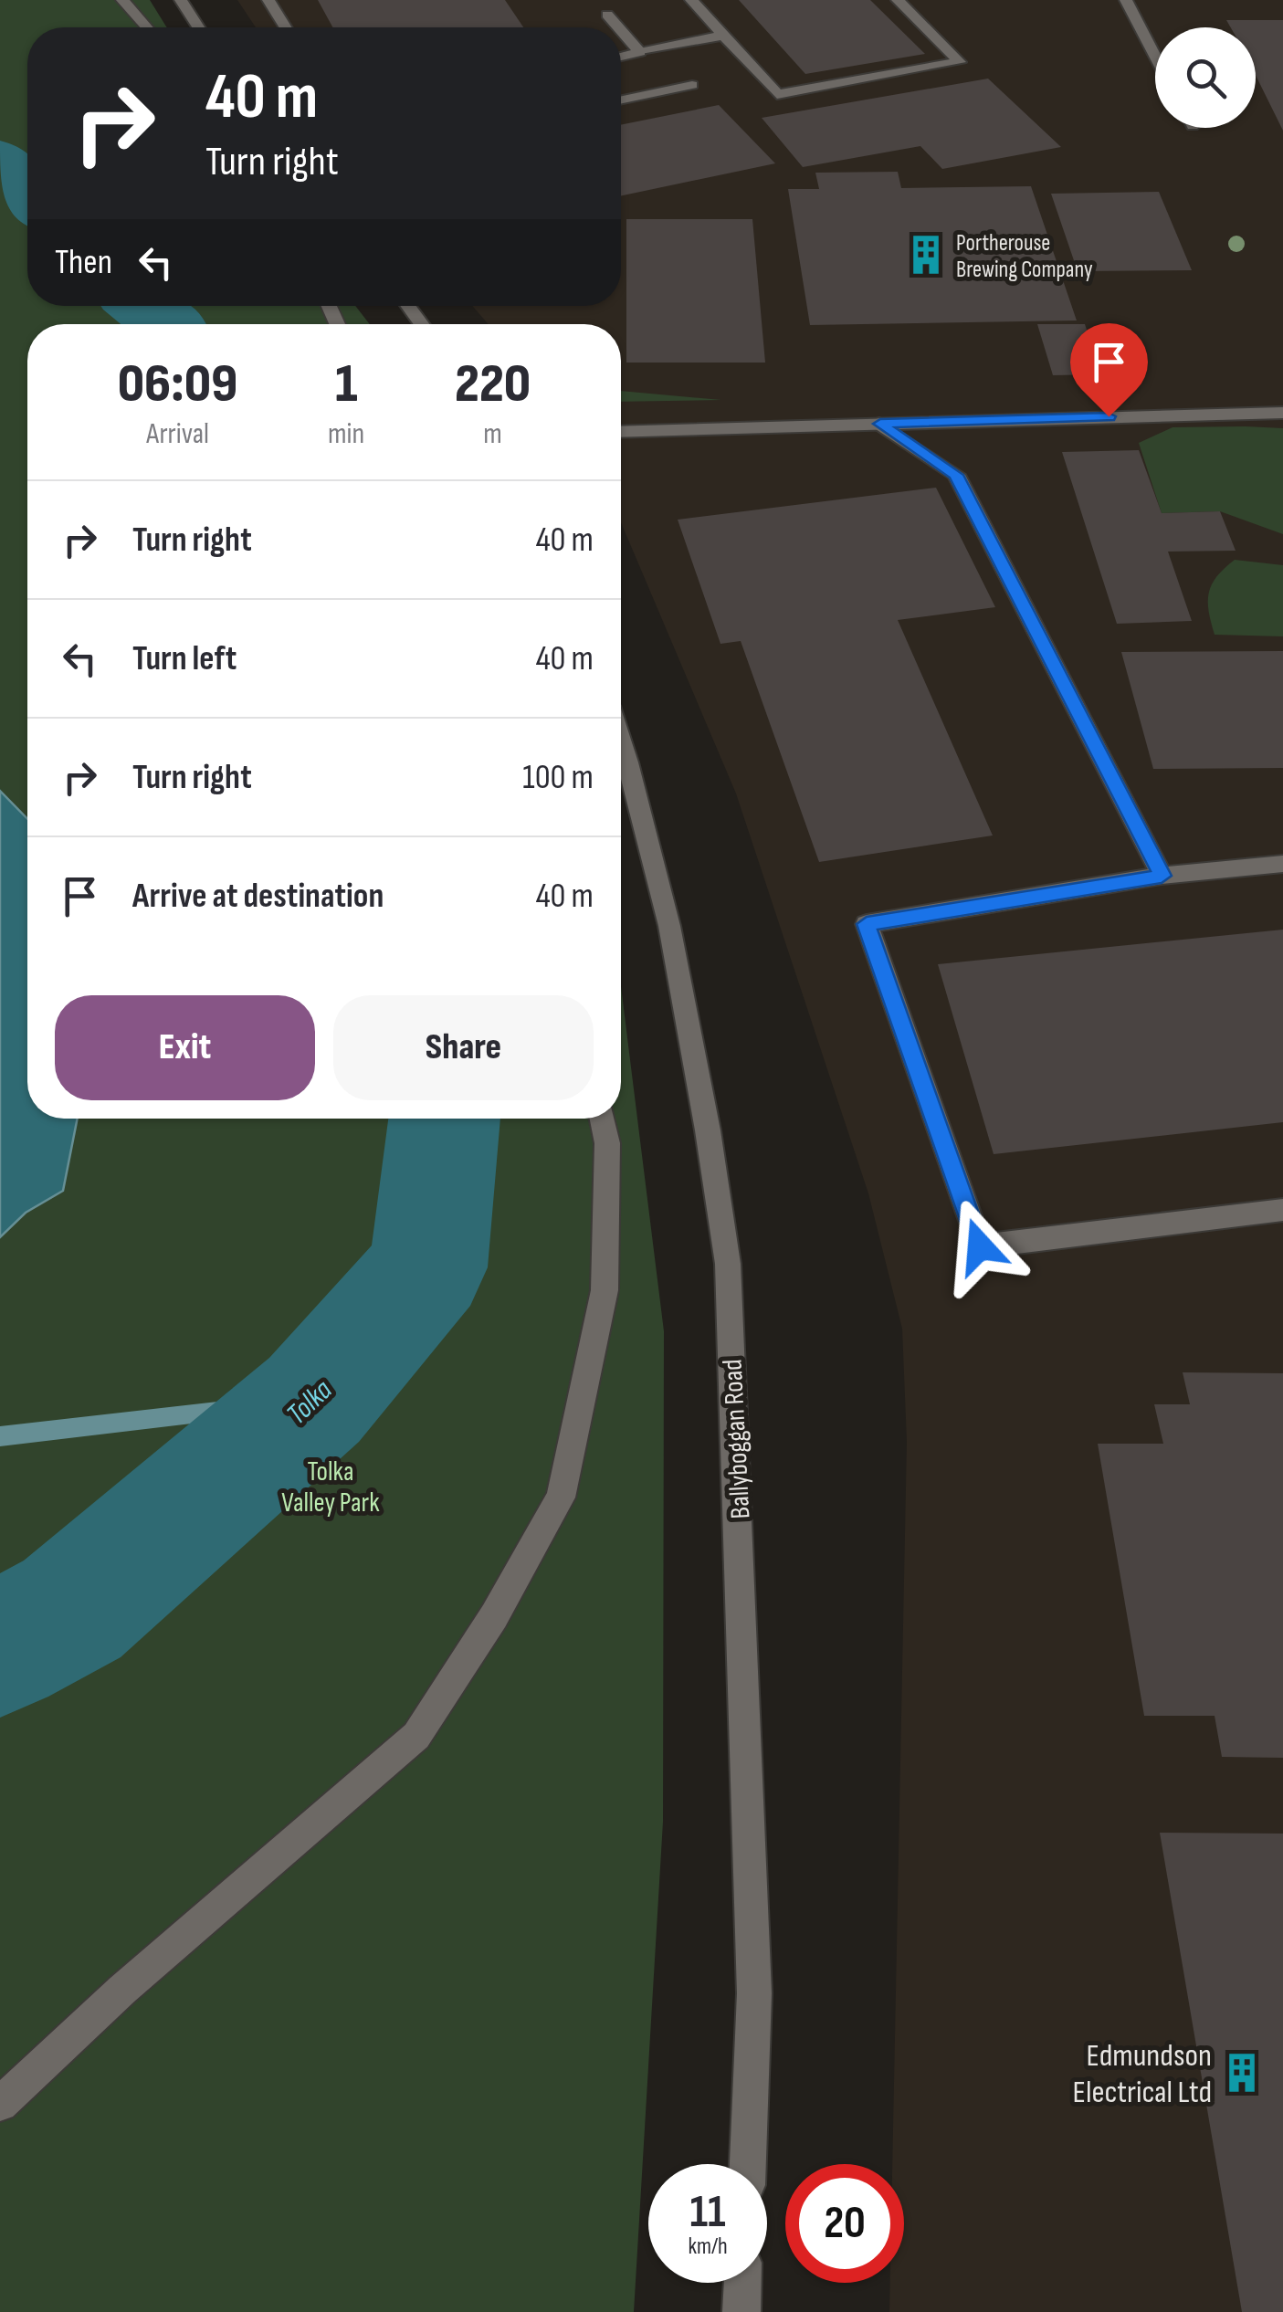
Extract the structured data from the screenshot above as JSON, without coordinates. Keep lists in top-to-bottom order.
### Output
{
  "streets": {
    "street": ["Ballyboggan Road"]
  },
  "water": ["Tolka"],
  "parks": ["Tolka Valley Park"],
  "places": {
    "building": ["Portherouse Brewing Company", "Edmundson Electrical Ltd"]
  },
  "page": {
    "turn": ["40 m", "Turn right"],
    "then": "Then",
    "eta": [
      "06:09",
      "Arrival",
      "1",
      "min",
      "220",
      "m"
    ],
    "list": [
      {
        "name": "Turn right",
        "value": "40 m"
      },
      {
        "name": "Turn left",
        "value": "40 m"
      },
      {
        "name": "Turn right",
        "value": "100 m"
      },
      {
        "name": "Arrive at destination",
        "value": "40 m"
      }
    ],
    "buttons": ["Exit", "Share"],
    "speed": "11 km/h",
    "limit": "20"
  }
}
